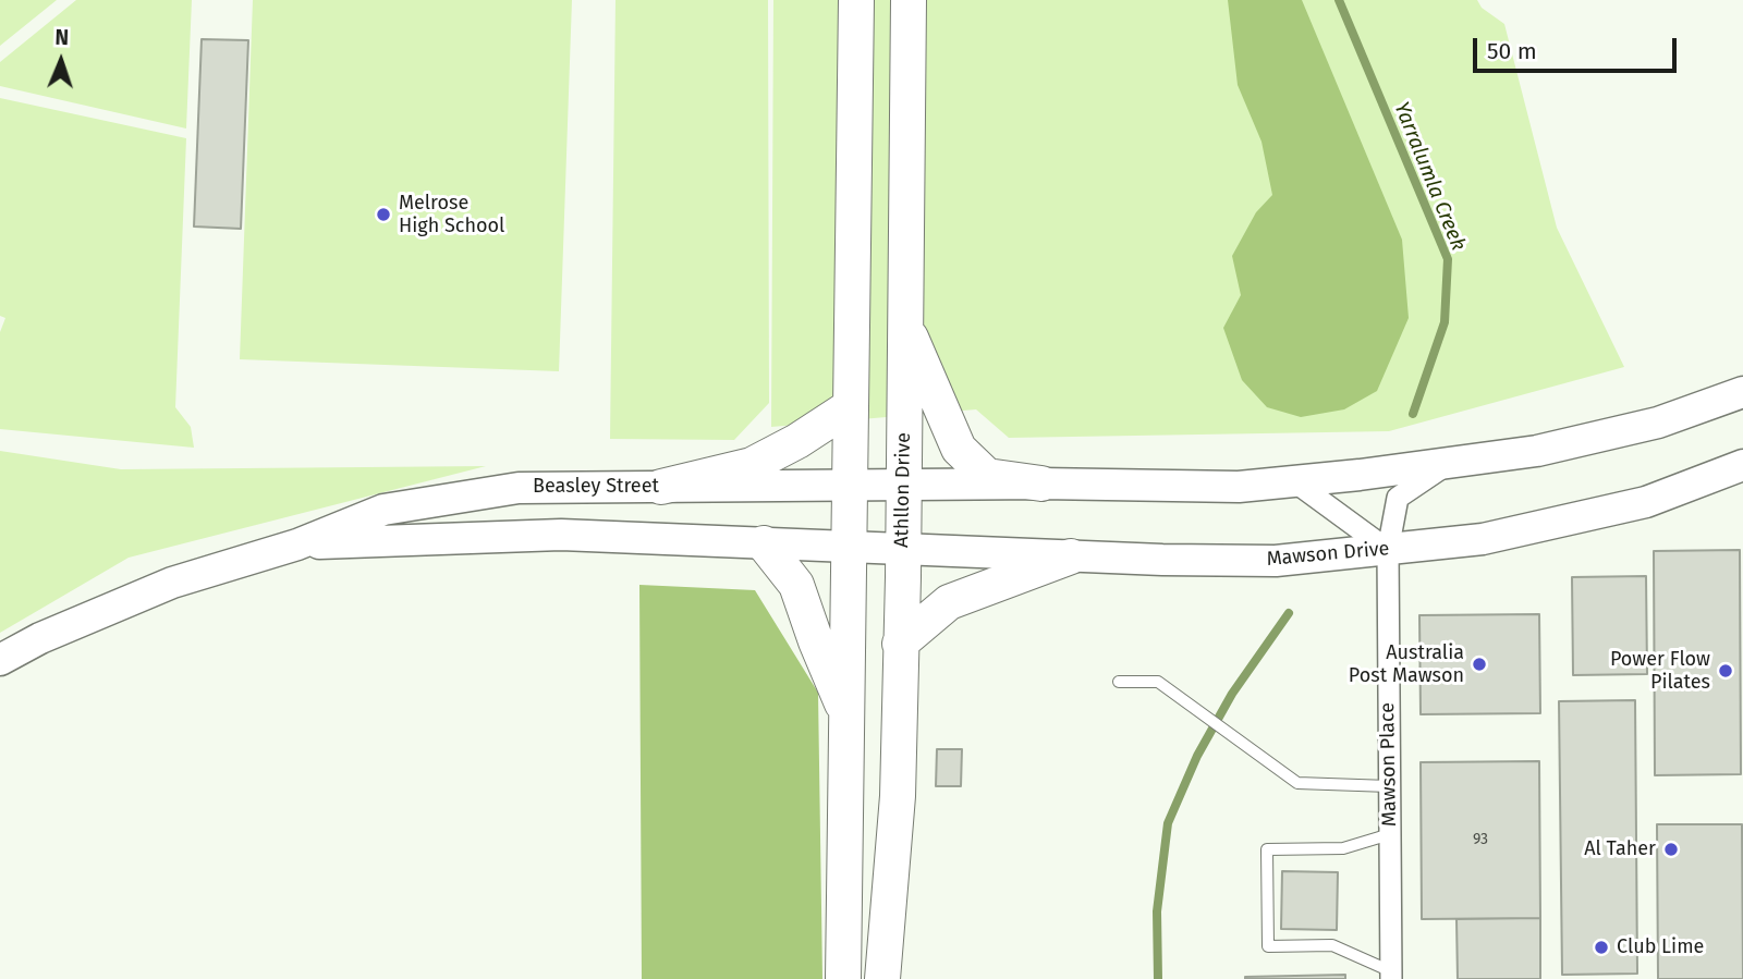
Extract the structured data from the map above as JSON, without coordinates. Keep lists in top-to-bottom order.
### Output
{
  "streets": {
    "main road": ["Beasley Street", "Athllon Drive", "Mawson Drive"],
    "street": ["Mawson Place"]
  },
  "crossings": [
    ["Beasley Street", "Athllon Drive"],
    ["Beasley Street", "Mawson Drive"],
    ["Athllon Drive", "Mawson Drive"],
    ["Mawson Drive", "Mawson Place"]
  ],
  "water": ["Yarralumla Creek"],
  "places": [
    "Melrose High School",
    "Australia Post Mawson",
    "Power Flow Pilates",
    "Al Taher",
    "Club Lime"
  ],
  "house_numbers": ["93"],
  "scale_bar": "50 m",
  "north": "top"
}
